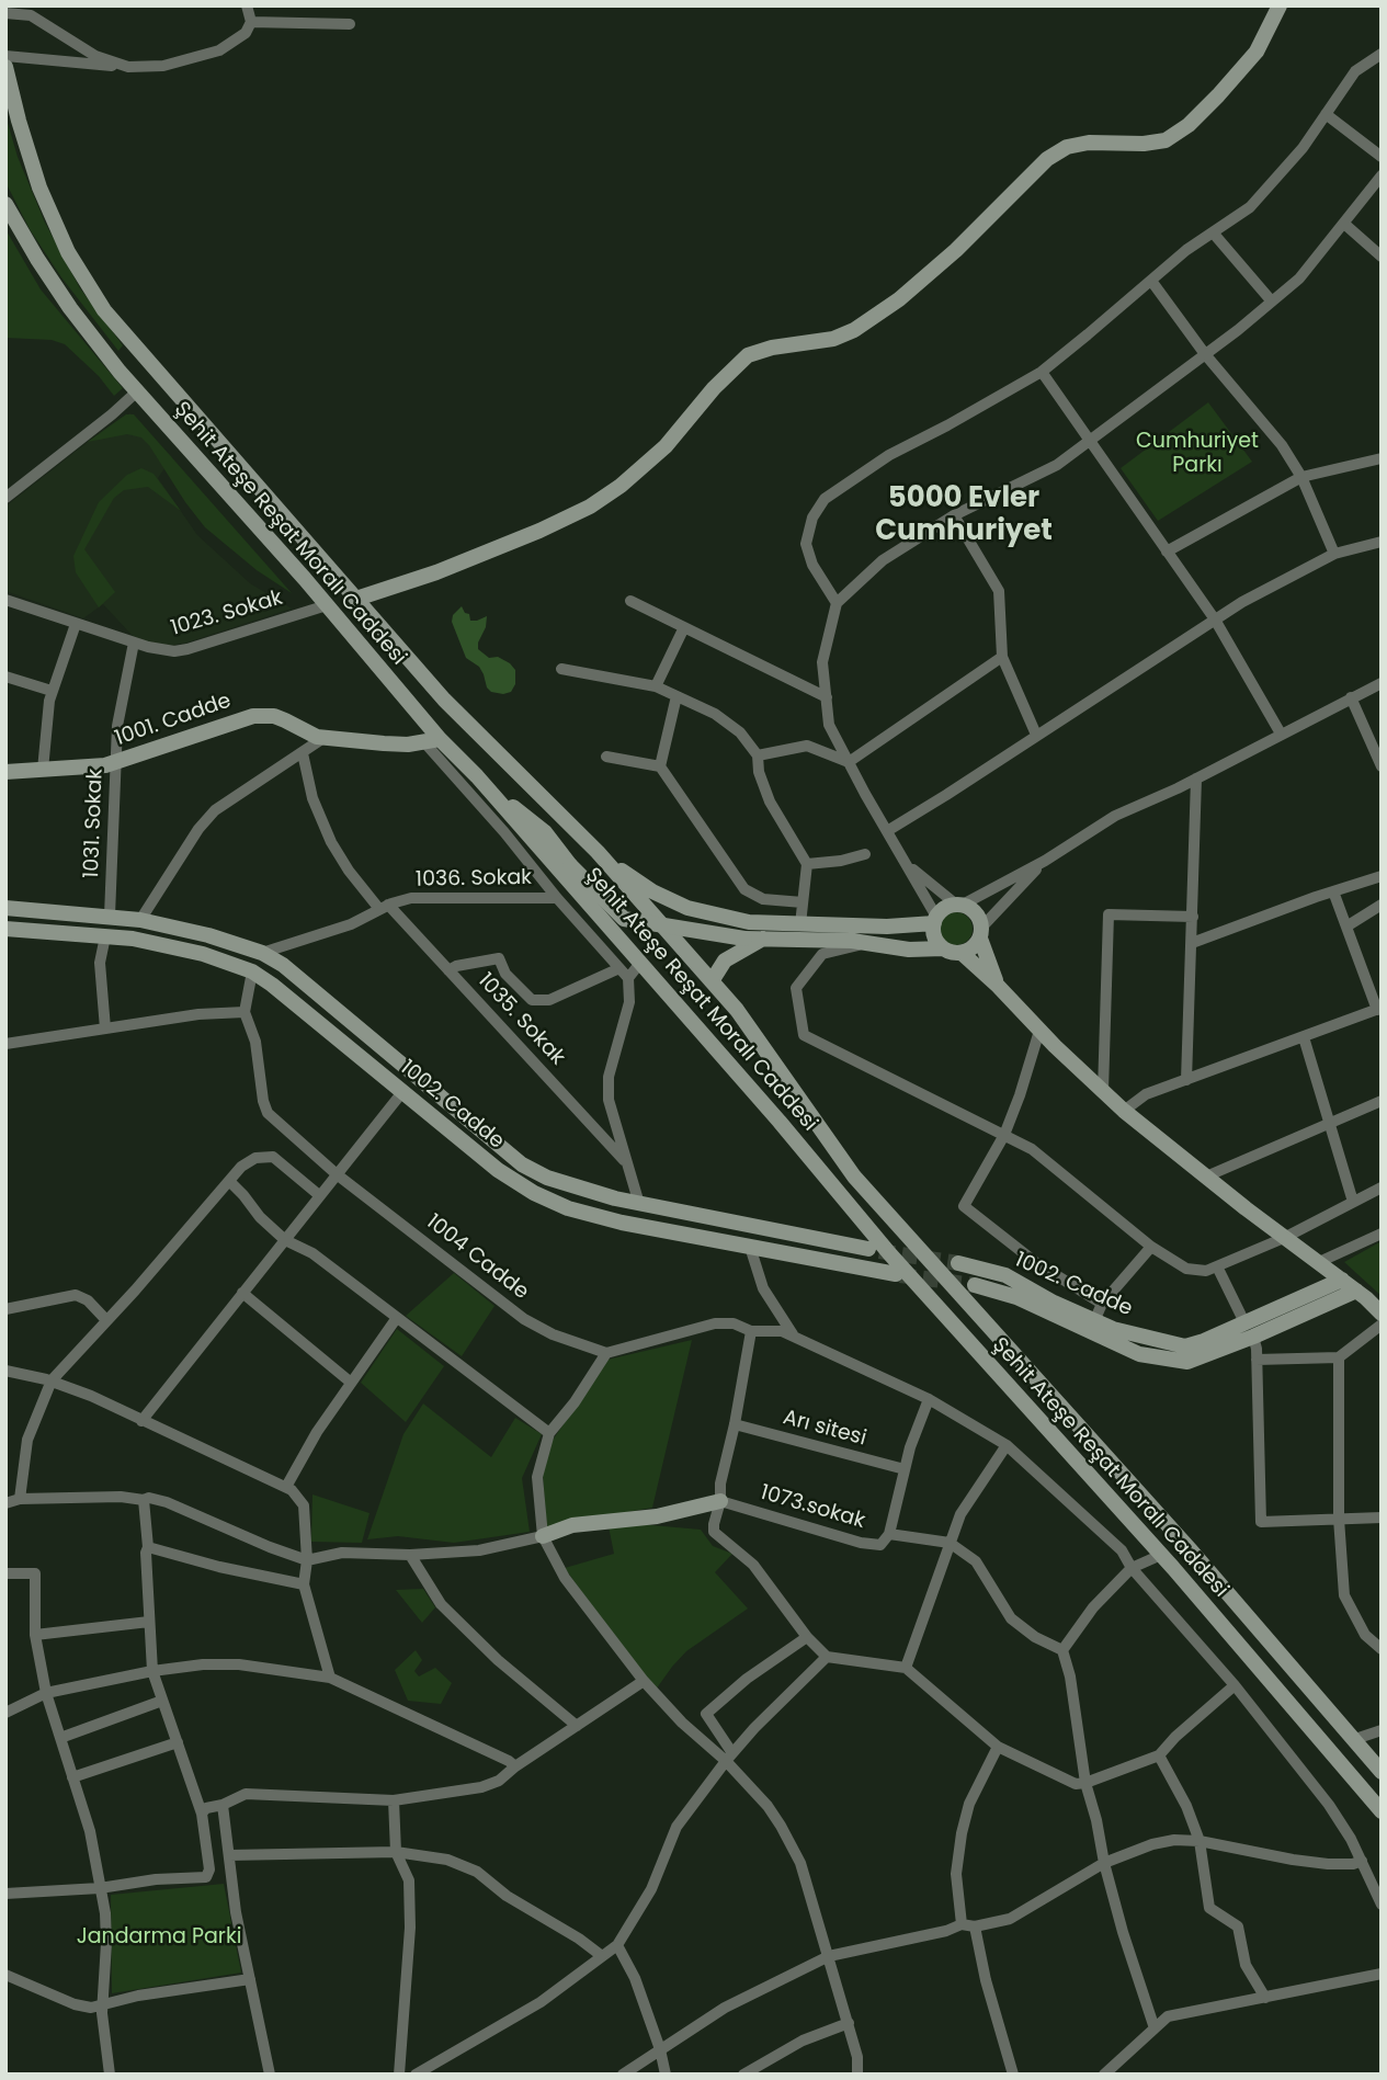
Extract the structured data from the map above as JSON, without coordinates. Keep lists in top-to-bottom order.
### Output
{
  "streets": {
    "main road": ["Şehit Ateşe Reşat Moralı Caddesi", "1001. Cadde", "1002. Cadde"],
    "street": [
      "1023. Sokak",
      "1031. Sokak",
      "1036. Sokak",
      "1035. Sokak",
      "1004 Cadde",
      "Arı sitesi",
      "1073.sokak"
    ]
  },
  "crossings": [
    ["Şehit Ateşe Reşat Moralı Caddesi", "1023. Sokak"],
    ["Şehit Ateşe Reşat Moralı Caddesi", "1001. Cadde"],
    ["1023. Sokak", "1031. Sokak"],
    ["1001. Cadde", "1031. Sokak"],
    ["1031. Sokak", "1002. Cadde"],
    ["1036. Sokak", "1035. Sokak"],
    ["1036. Sokak", "1002. Cadde"]
  ],
  "districts": ["5000 Evler Cumhuriyet"],
  "parks": ["Cumhuriyet Parkı", "Jandarma Parki"]
}
